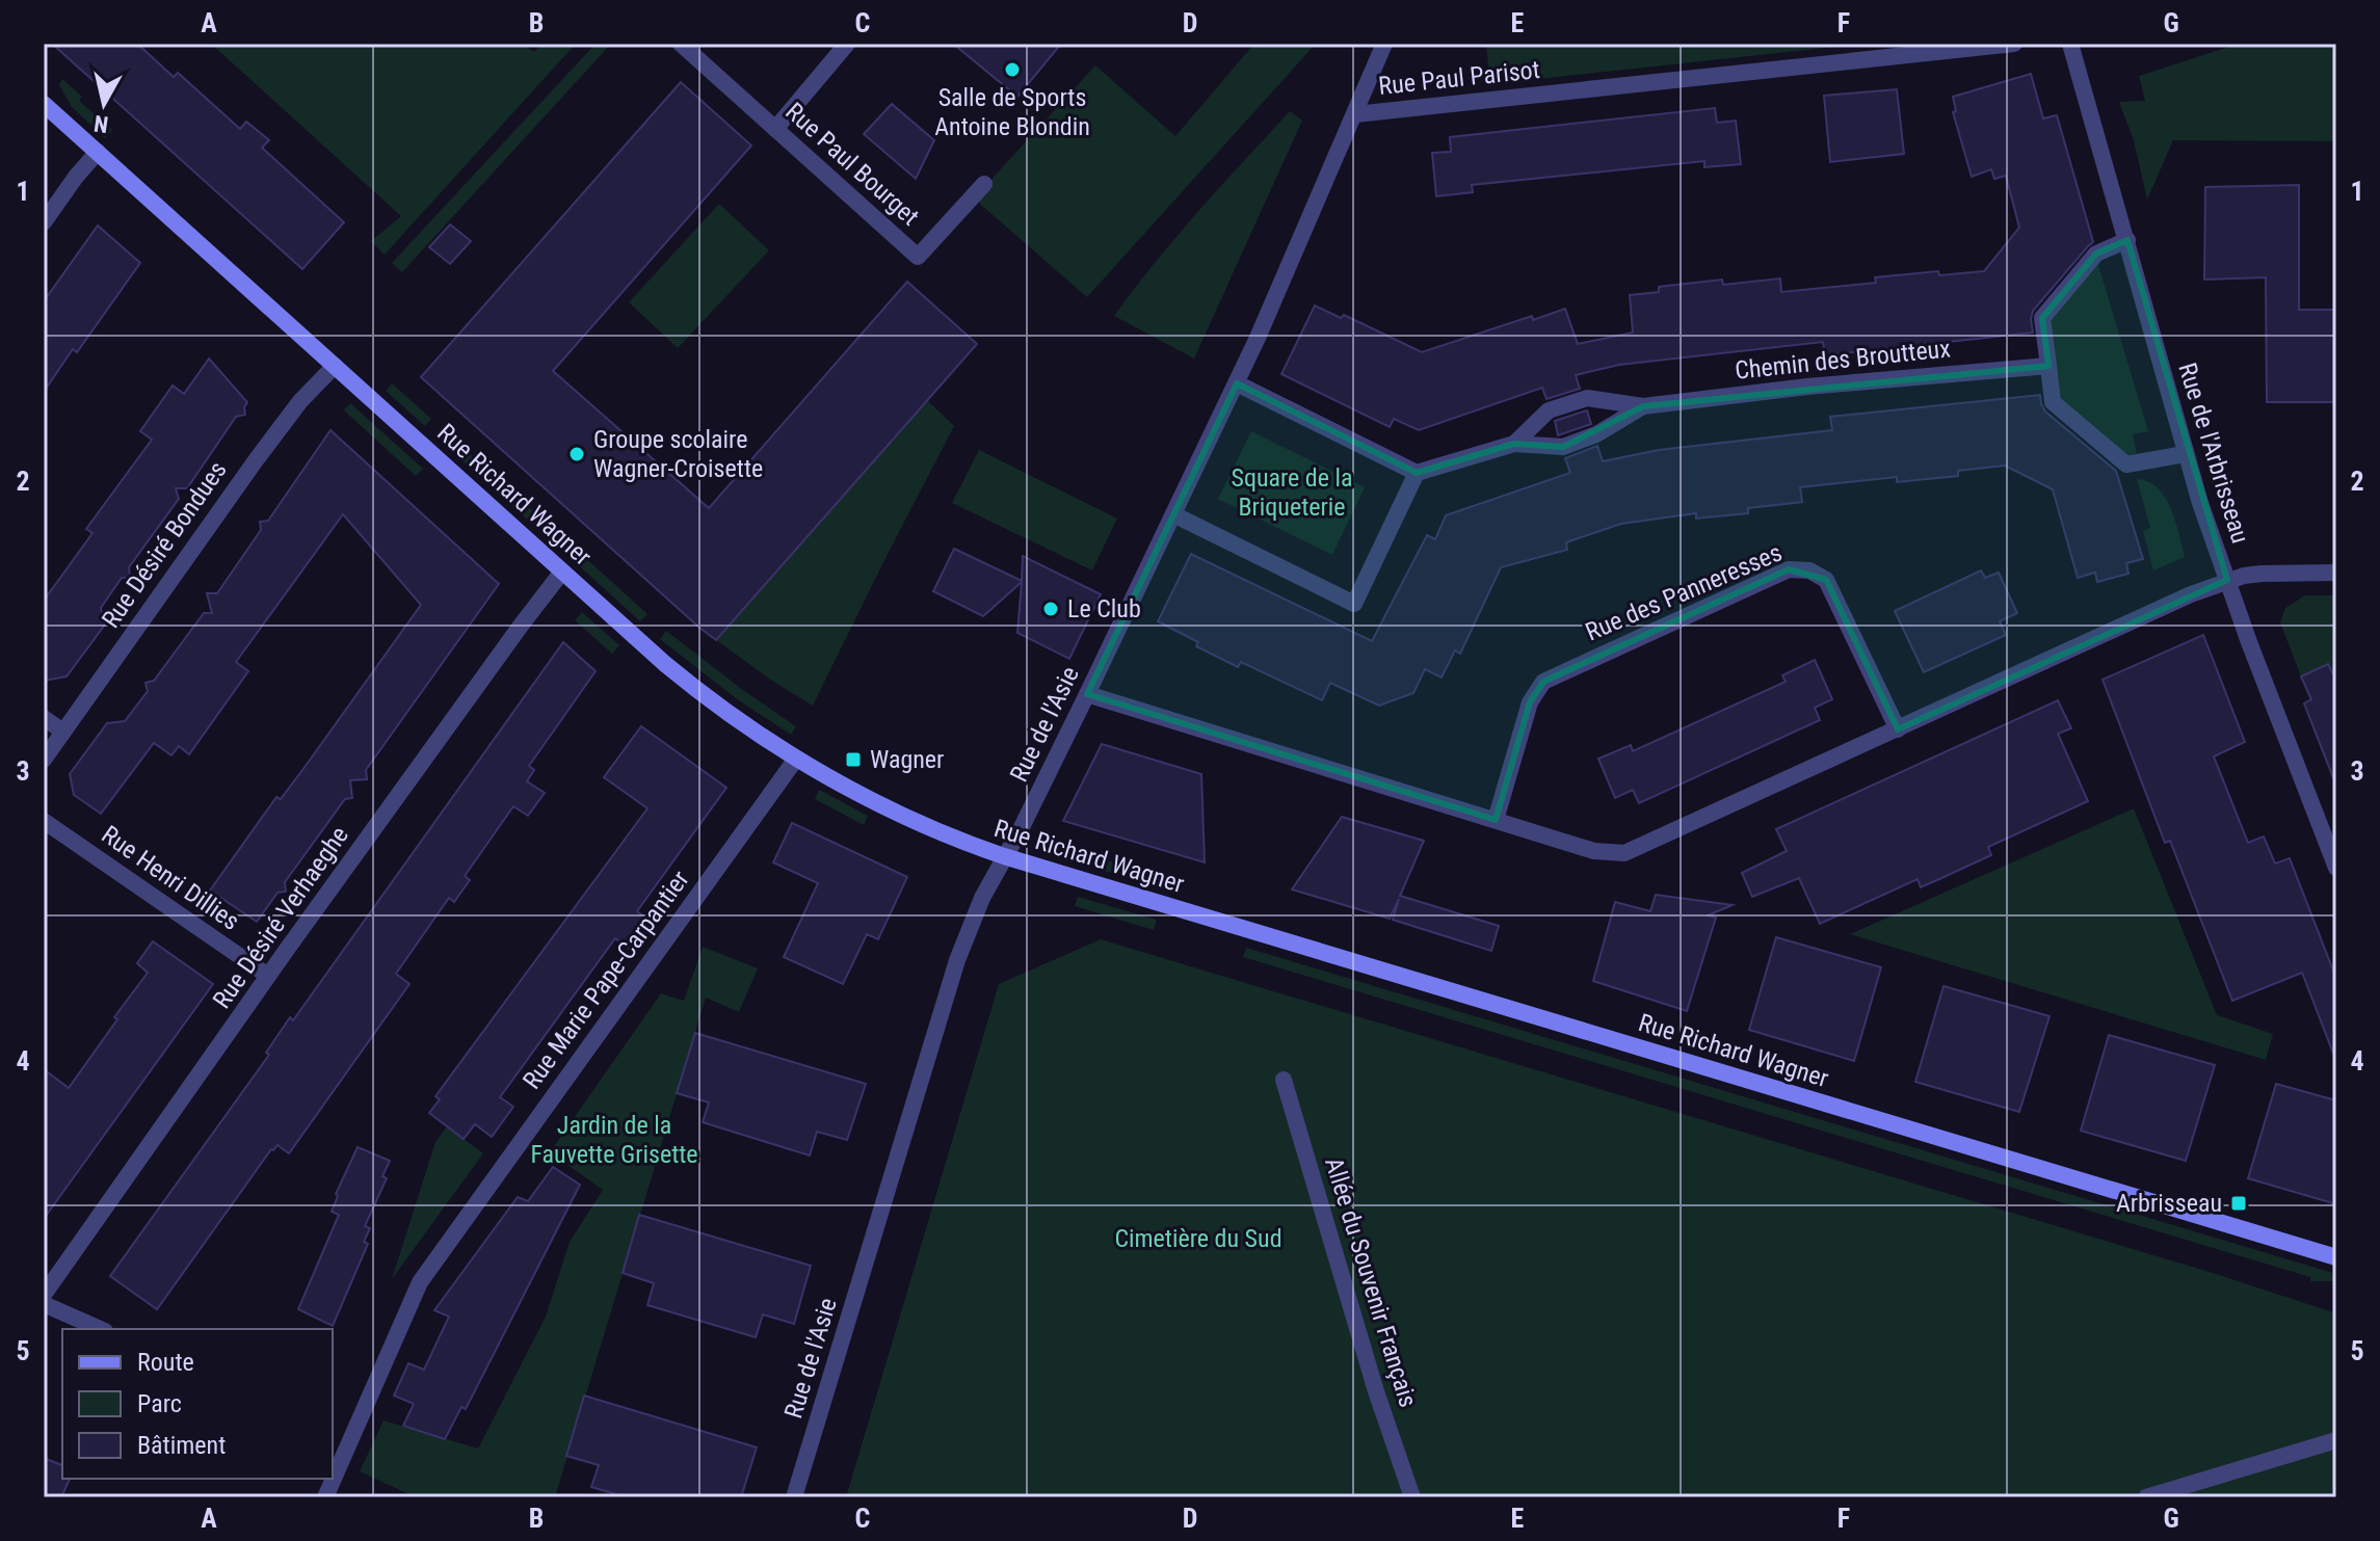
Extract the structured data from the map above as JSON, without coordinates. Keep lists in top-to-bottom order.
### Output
{
  "streets": {
    "street": [
      "Rue Paul Parisot",
      "Rue Paul Bourget",
      "Chemin des Broutteux",
      "Rue de l'Arbrisseau",
      "Rue Richard Wagner",
      "Rue Désiré Bondues",
      "Rue des Panneresses",
      "Rue de l'Asie",
      "Rue Henri Dillies",
      "Rue Désiré Verhaeghe",
      "Rue Marie Pape-Carpantier",
      "Allée du Souvenir Français"
    ]
  },
  "crossings": [
    ["Rue Paul Parisot", "Rue de l'Asie"],
    ["Rue Richard Wagner", "Rue Désiré Bondues"],
    ["Rue Richard Wagner", "Rue de l'Asie"],
    ["Rue Richard Wagner", "Rue Désiré Verhaeghe"],
    ["Rue Richard Wagner", "Rue Marie Pape-Carpantier"],
    ["Rue Henri Dillies", "Rue Désiré Verhaeghe"]
  ],
  "parks": ["Square de la Briqueterie", "Jardin de la Fauvette Grisette", "Cimetière du Sud"],
  "places": {
    "other": ["Salle de Sports Antoine Blondin", "Groupe scolaire Wagner-Croisette", "Le Club"],
    "transit": ["Wagner", "Arbrisseau"]
  },
  "legend": ["Route", "Parc", "Bâtiment"],
  "north": "bottom",
  "grid": {
    "columns": [
      "A",
      "B",
      "C",
      "D",
      "E",
      "F",
      "G"
    ],
    "rows": [
      "1",
      "2",
      "3",
      "4",
      "5"
    ]
  }
}
